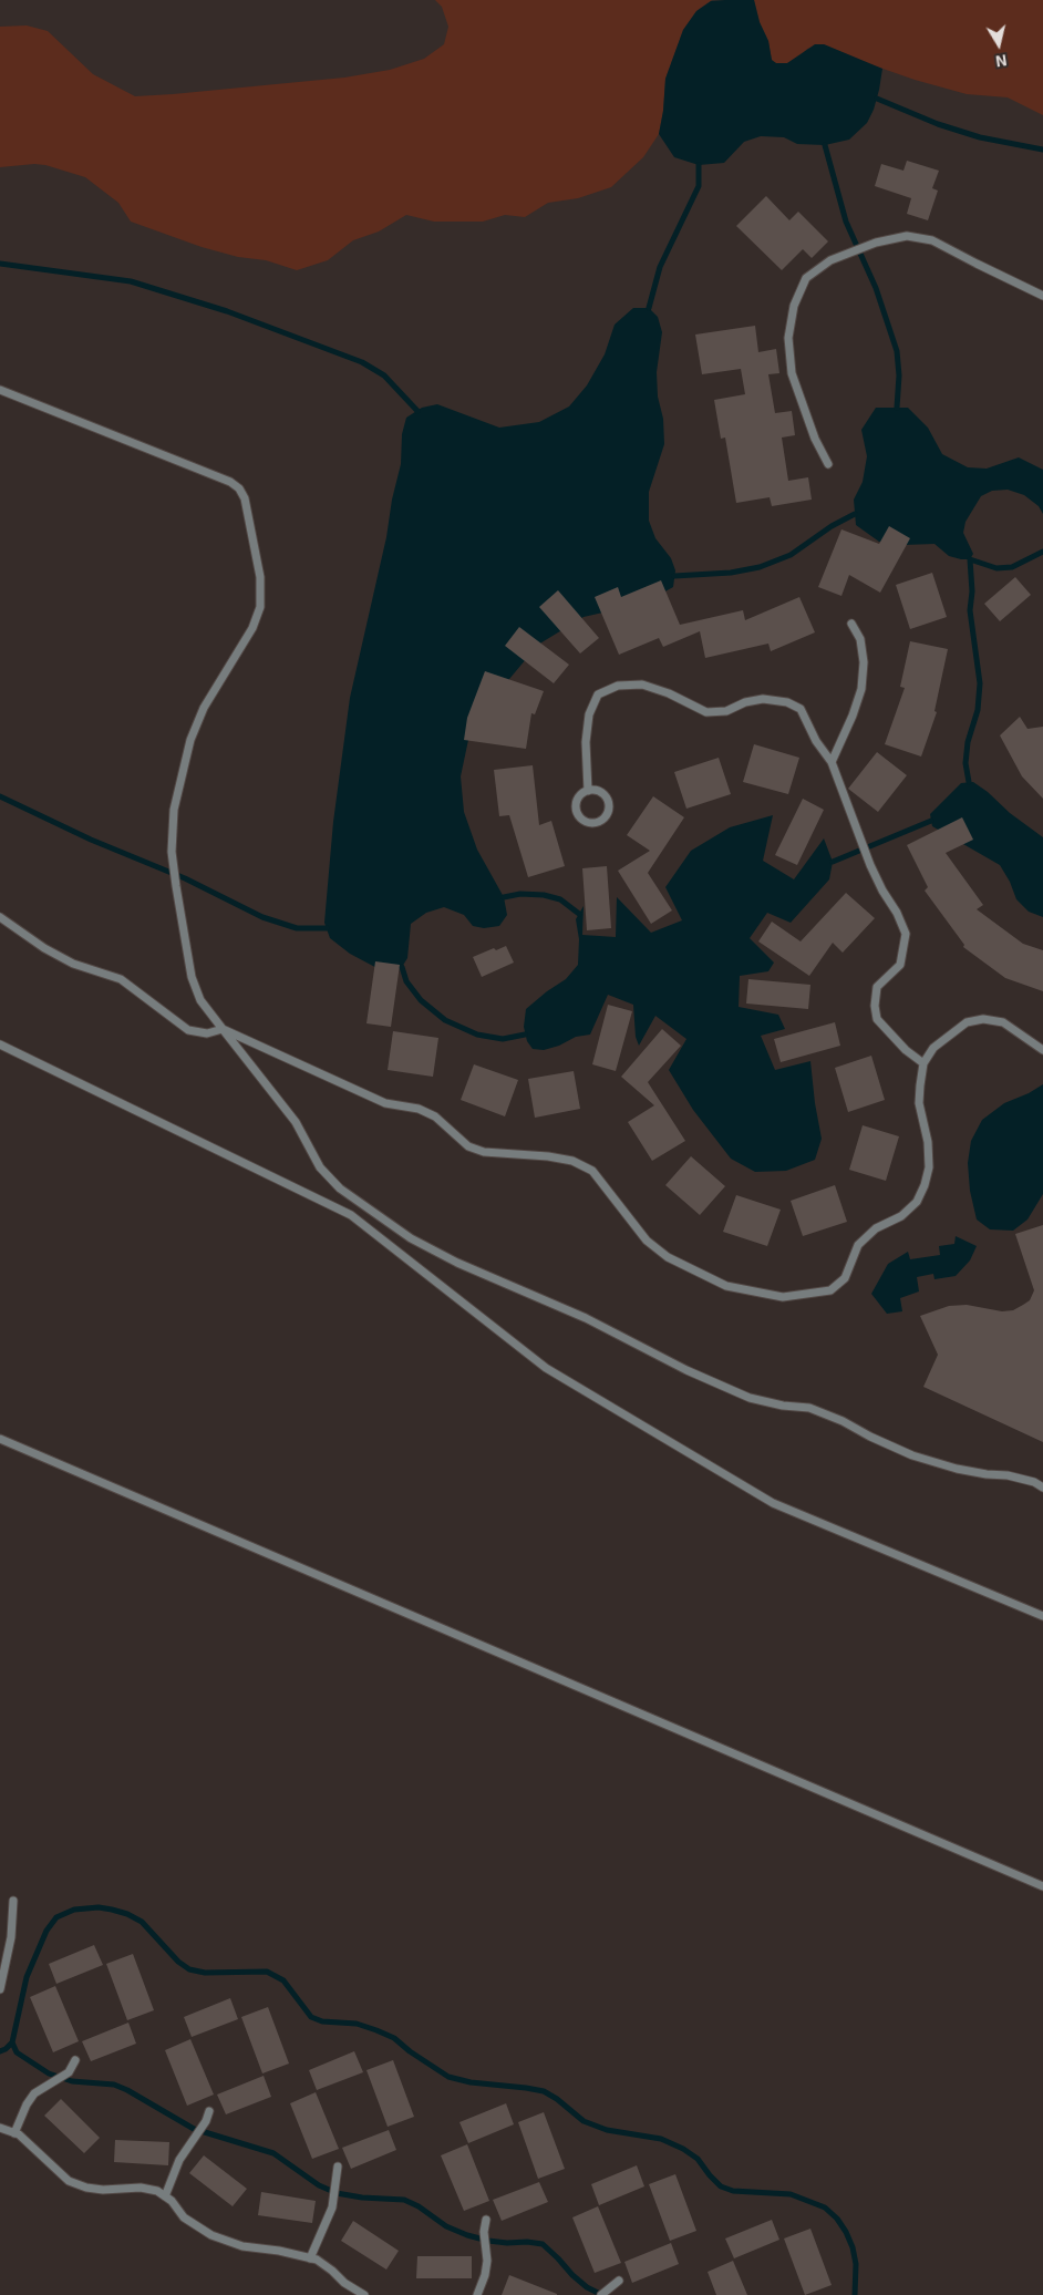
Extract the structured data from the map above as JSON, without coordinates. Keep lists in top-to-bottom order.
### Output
{
  "north": "bottom"
}
